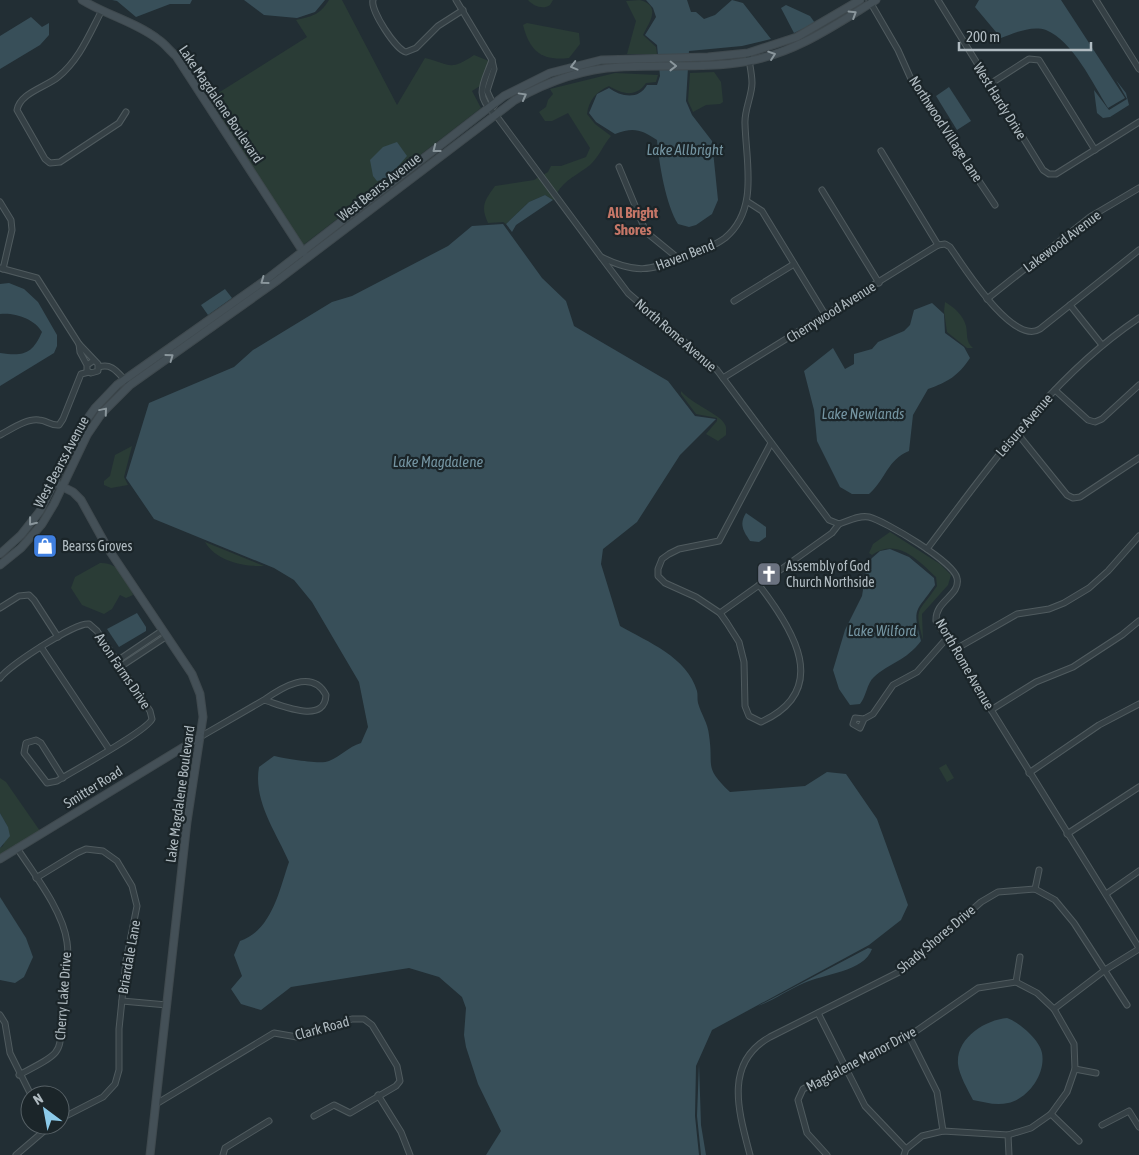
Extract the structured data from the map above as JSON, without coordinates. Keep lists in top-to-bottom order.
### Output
{
  "streets": {
    "main road": ["Lake Magdalene Boulevard", "West Bearss Avenue", "Smitter Road"],
    "street": [
      "West Hardy Drive",
      "Northwood Village Lane",
      "Lakewood Avenue",
      "Haven Bend",
      "Cherrywood Avenue",
      "North Rome Avenue",
      "Leisure Avenue",
      "Avon Farms Drive",
      "Shady Shores Drive",
      "Briardale Lane",
      "Cherry Lake Drive",
      "Clark Road",
      "Magdalene Manor Drive"
    ]
  },
  "crossings": [
    ["Lake Magdalene Boulevard", "West Bearss Avenue"],
    ["Lake Magdalene Boulevard", "Smitter Road"],
    ["Lake Magdalene Boulevard", "Clark Road"],
    ["Northwood Village Lane", "West Bearss Avenue"],
    ["West Bearss Avenue", "Haven Bend"],
    ["Haven Bend", "North Rome Avenue"],
    ["Cherrywood Avenue", "North Rome Avenue"],
    ["North Rome Avenue", "Leisure Avenue"],
    ["Smitter Road", "Cherry Lake Drive"],
    ["Briardale Lane", "Cherry Lake Drive"]
  ],
  "districts": ["All Bright Shores"],
  "water": [
    "Lake Allbright",
    "Lake Newlands",
    "Lake Magdalene",
    "Lake Wilford"
  ],
  "places": {
    "shop": ["Bearss Groves"],
    "church": ["Assembly of God Church Northside"]
  },
  "scale_bar": "200 m",
  "north": "top left"
}
